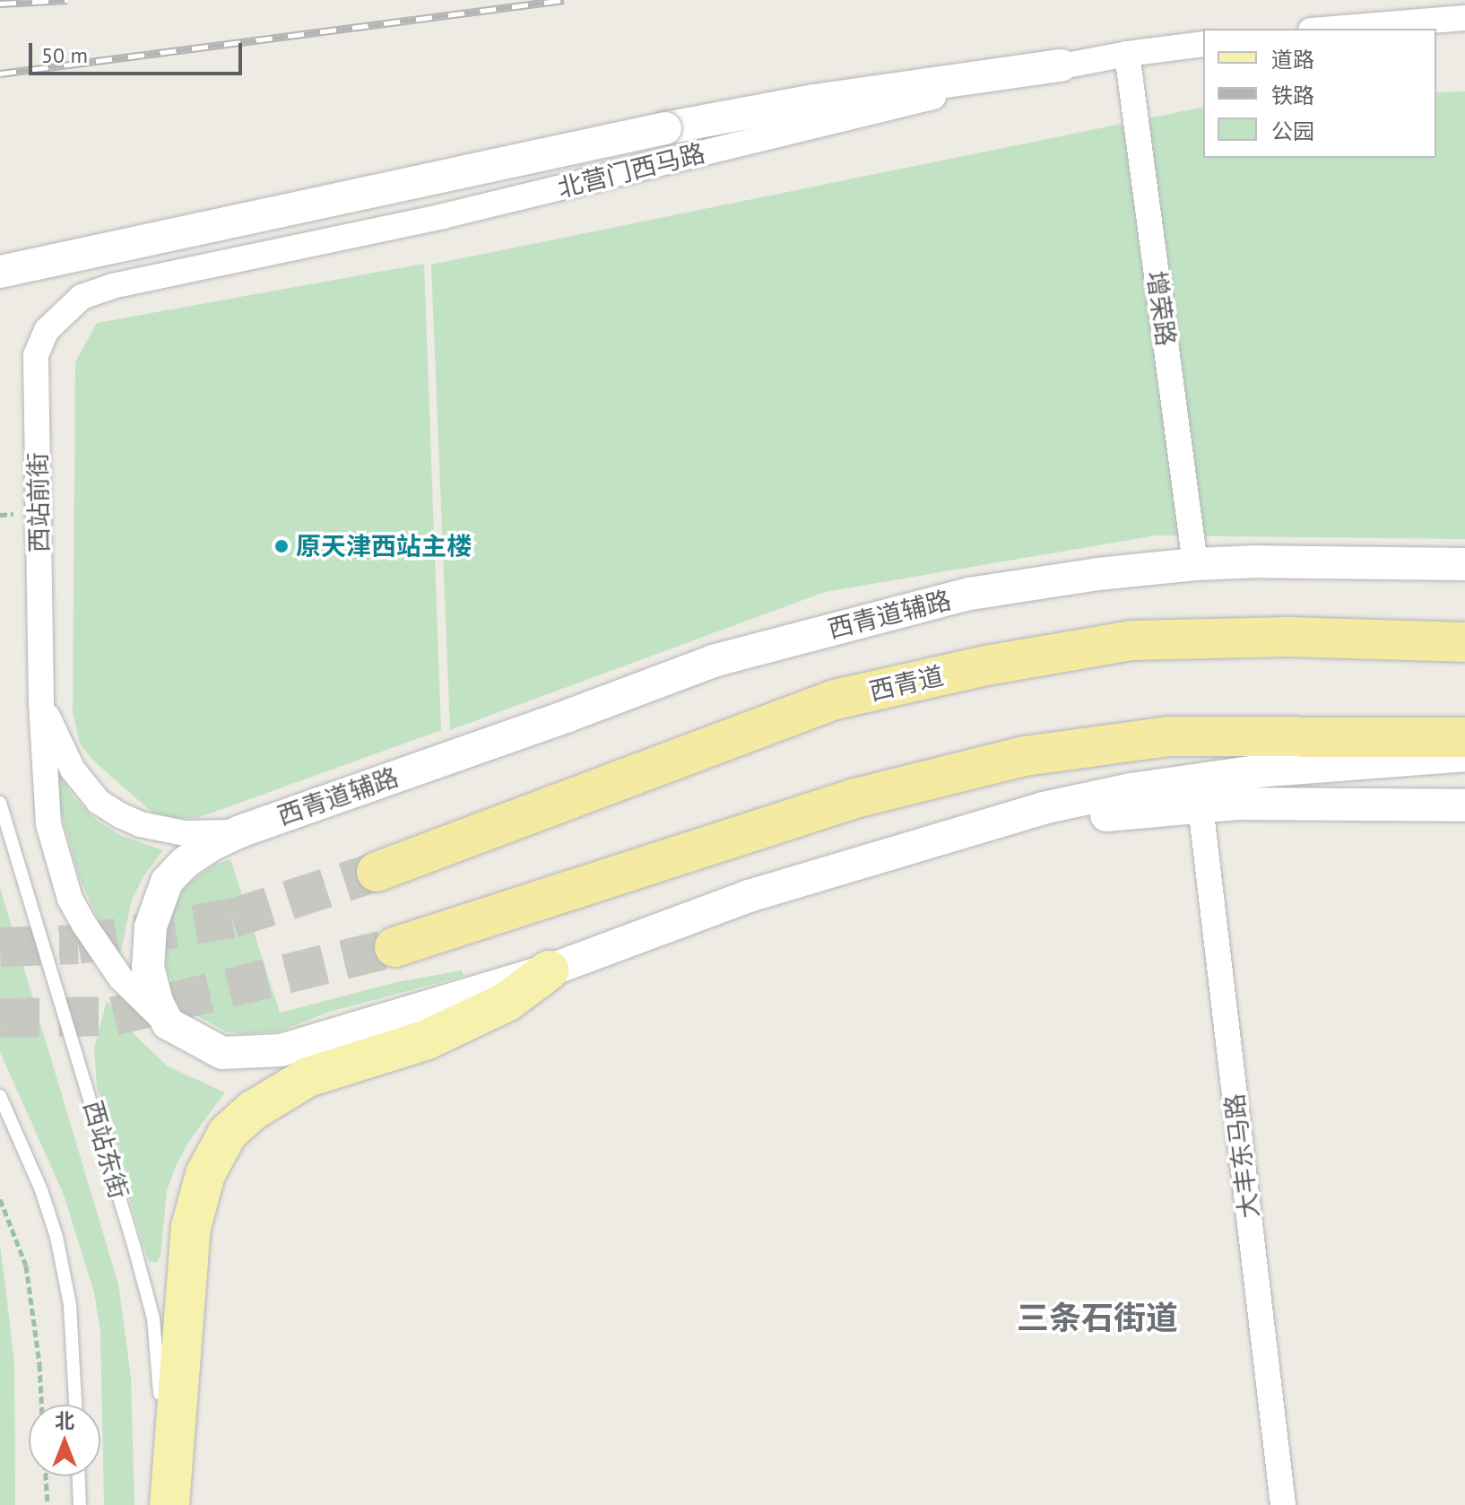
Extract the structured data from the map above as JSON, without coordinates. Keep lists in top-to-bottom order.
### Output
{
  "streets": {
    "highway": ["西青道"],
    "street": [
      "北营门西马路",
      "增荣路",
      "西站前街",
      "西青道辅路",
      "大丰东马路"
    ],
    "lane": ["西站东街"]
  },
  "crossings": [
    ["北营门西马路", "增荣路"],
    ["北营门西马路", "西站前街"],
    ["增荣路", "西青道辅路"],
    ["西站前街", "西青道辅路"]
  ],
  "districts": ["三条石街道"],
  "places": ["原天津西站主楼"],
  "legend": ["道路", "铁路", "公园"],
  "scale_bar": "50 m",
  "north": "top"
}
